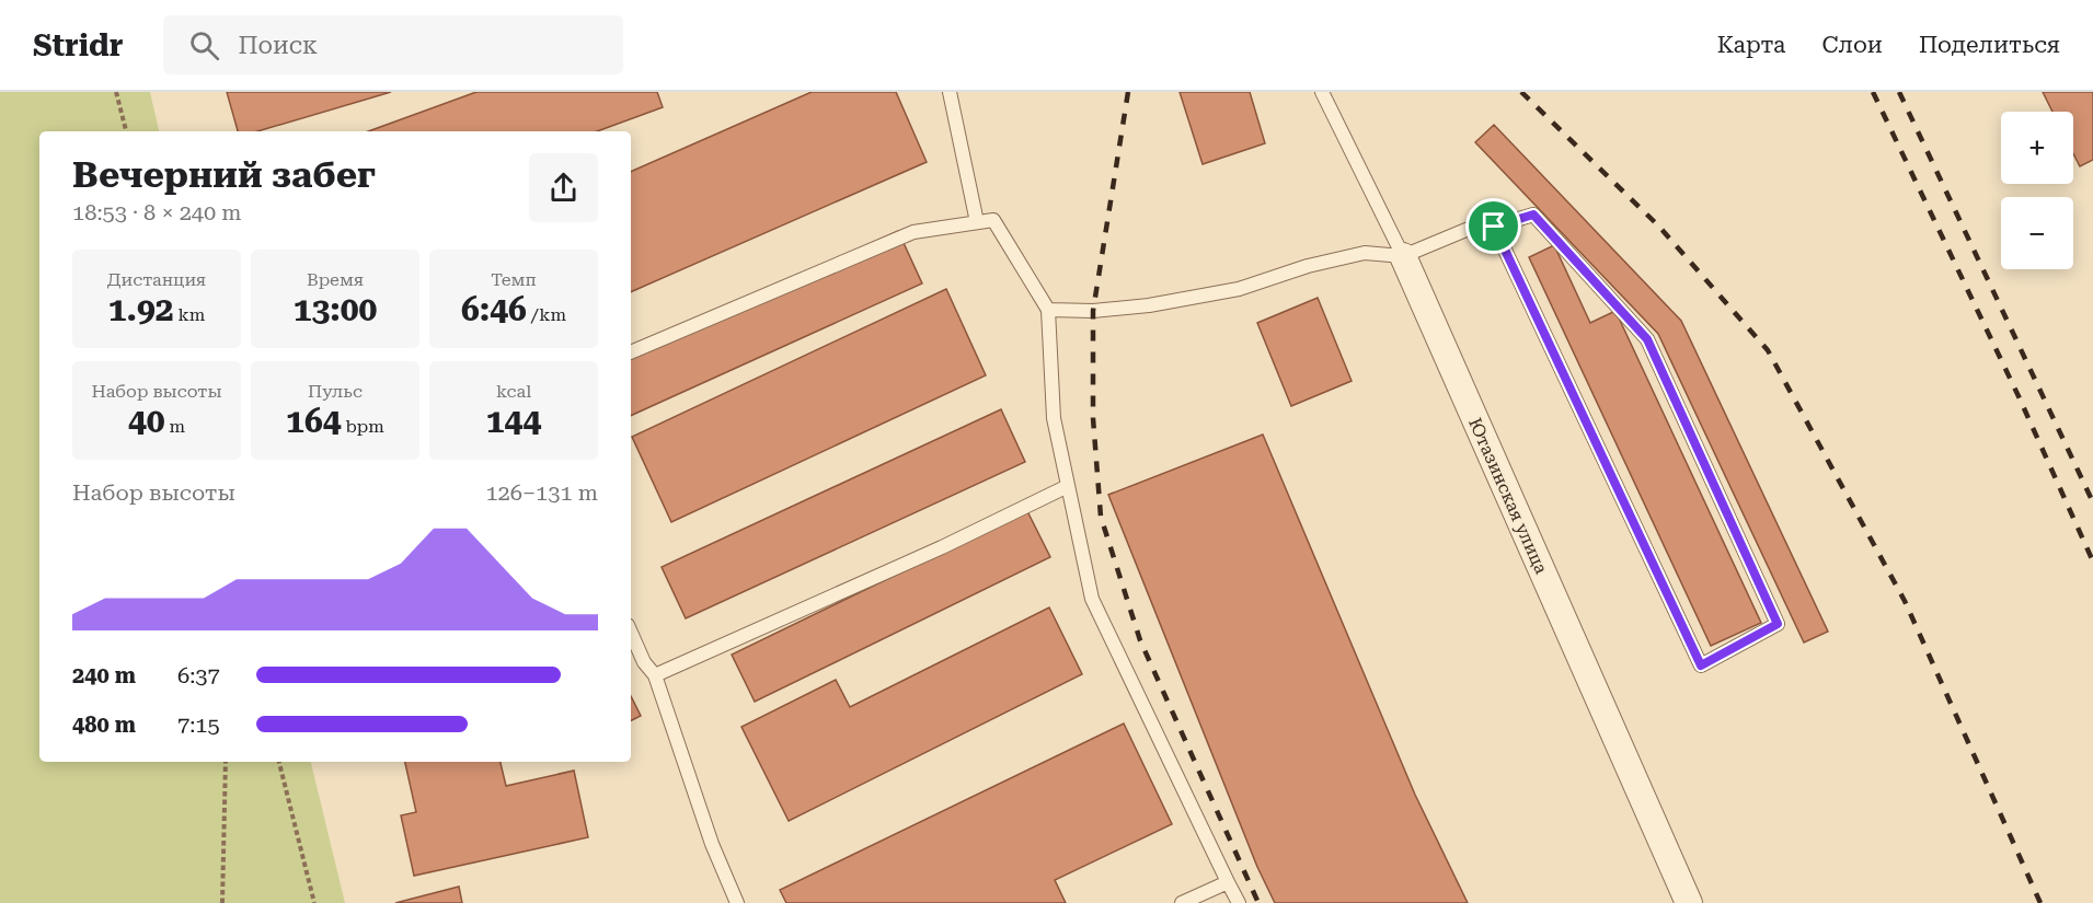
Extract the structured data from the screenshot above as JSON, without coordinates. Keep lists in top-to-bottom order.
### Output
{
  "streets": {
    "street": ["Ютазинская улица"]
  },
  "page": {
    "header": "Stridr",
    "search": "Поиск",
    "nav": ["Карта", "Слои", "Поделиться"],
    "map_buttons": ["+", "−"],
    "heading": ["Вечерний забег", "18:53 · 8 × 240 m"],
    "stats": [
      ["Дистанция", "1.92 km"],
      ["Время", "13:00"],
      ["Темп", "6:46 /km"],
      ["Набор высоты", "40 m"],
      ["Пульс", "164 bpm"],
      ["kcal", "144"]
    ],
    "chart": ["Набор высоты", "126–131 m"],
    "list": [
      {
        "name": "240 m",
        "note": "6:37"
      },
      {
        "name": "480 m",
        "note": "7:15"
      }
    ]
  }
}
